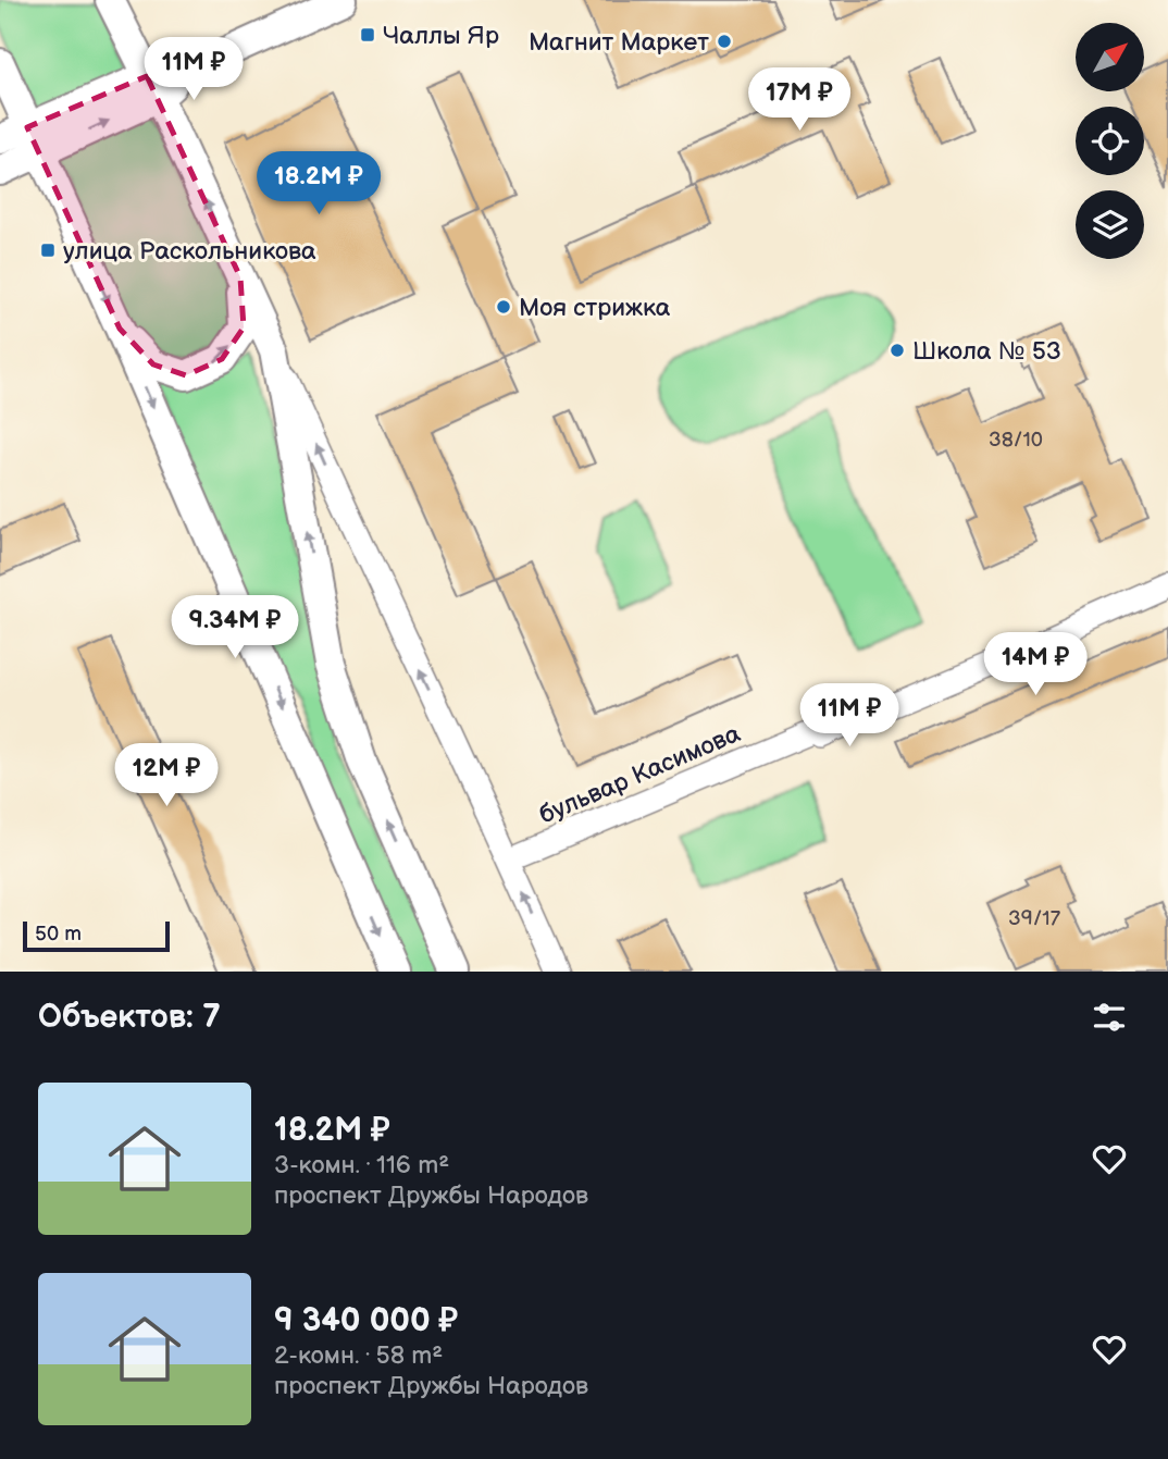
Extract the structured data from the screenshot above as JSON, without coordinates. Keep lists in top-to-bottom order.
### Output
{
  "streets": {
    "street": ["бульвар Касимова"]
  },
  "places": {
    "transit": ["Чаллы Яр", "улица Раскольникова"],
    "other": ["Магнит Маркет", "Моя стрижка", "Школа № 53"]
  },
  "house_numbers": ["38/10", "39/17"],
  "scale_bar": "50 m",
  "north": "top right",
  "page": {
    "price": [
      "11M ₽",
      "17M ₽",
      "18.2M ₽",
      "9.34M ₽",
      "14M ₽",
      "11M ₽",
      "12M ₽"
    ],
    "scale": "50 m",
    "heading": "Объектов: 7",
    "list": [
      {
        "name": "18.2M ₽",
        "note": "3-комн. · 116 m² · проспект Дружбы Народов"
      },
      {
        "name": "9 340 000 ₽",
        "note": "2-комн. · 58 m² · проспект Дружбы Народов"
      }
    ]
  }
}
